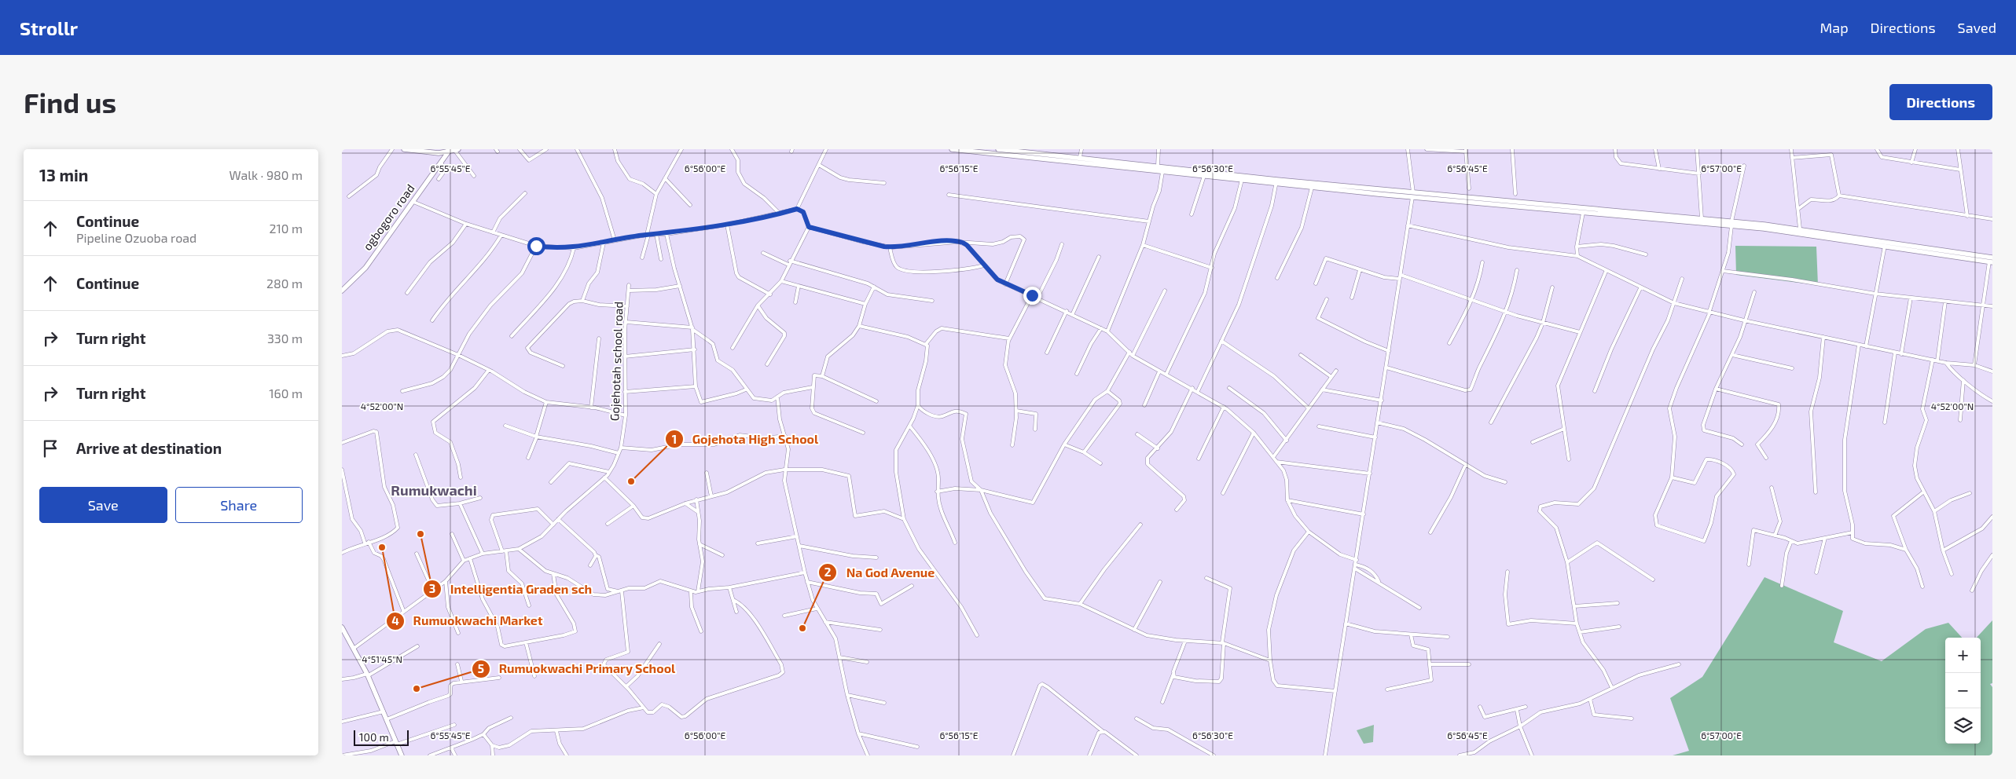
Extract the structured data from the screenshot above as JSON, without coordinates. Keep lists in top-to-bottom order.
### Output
{
  "streets": {
    "main road": ["ogbogoro road"],
    "street": ["Gojehotah school road"]
  },
  "districts": ["Rumukwachi"],
  "places": [
    "Gojehota High School",
    "Intelligentia Graden sch",
    "Rumuokwachi Market",
    "Na God Avenue",
    "Rumuokwachi Primary School"
  ],
  "scale_bar": "100 m",
  "page": {
    "header": "Strollr",
    "nav": ["Map", "Directions", "Saved"],
    "buttons": [
      "Directions",
      ["Save", "Share"]
    ],
    "title": "Find us",
    "heading": ["13 min", "Walk · 980 m"],
    "list": [
      ["Continue", "Pipeline Ozuoba road", "210 m"],
      ["Continue", "280 m"],
      ["Turn right", "330 m"],
      ["Turn right", "160 m"],
      "Arrive at destination"
    ],
    "map_buttons": ["+", "−"],
    "scale": "100 m"
  },
  "coordinates": [
    "6°55'45\"E",
    "6°56'00\"E",
    "6°56'15\"E",
    "6°56'30\"E",
    "6°56'45\"E",
    "6°57'00\"E",
    "4°52'00\"N",
    "4°51'45\"N"
  ]
}
